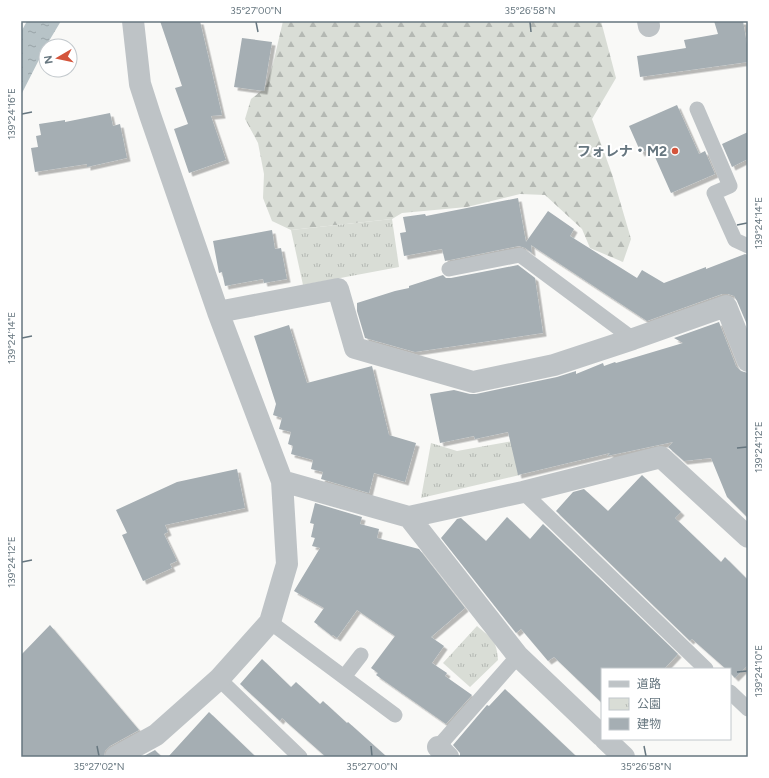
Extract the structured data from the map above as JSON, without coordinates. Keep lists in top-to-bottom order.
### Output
{
  "places": ["フォレナ・M2"],
  "legend": ["道路", "公園", "建物"],
  "north": "left",
  "coordinates": [
    "35°27'00\"N",
    "35°26'58\"N",
    "139°24'16\"E",
    "139°24'14\"E",
    "139°24'12\"E",
    "139°24'10\"E",
    "35°27'02\"N"
  ]
}
